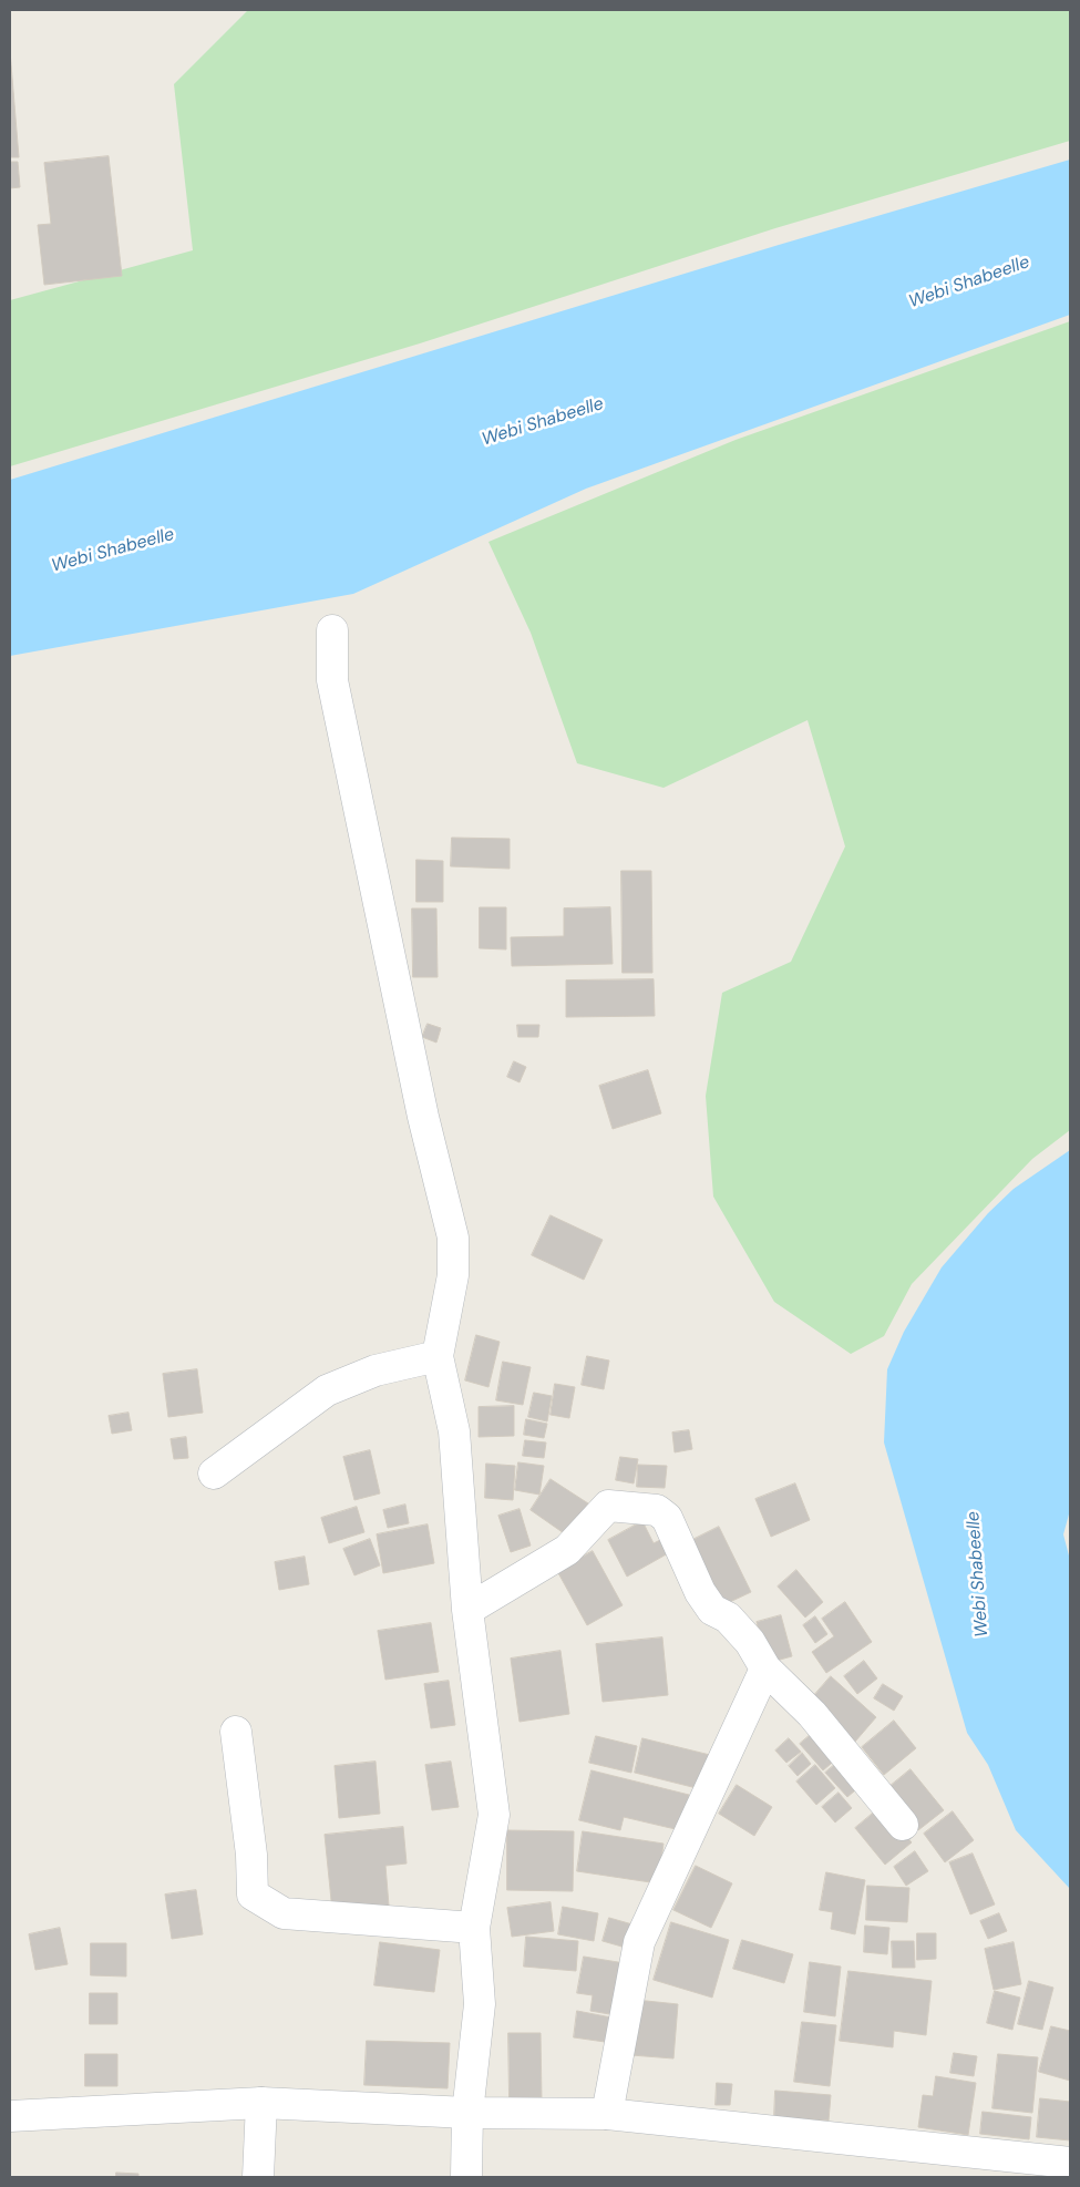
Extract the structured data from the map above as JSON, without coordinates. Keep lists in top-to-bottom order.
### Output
{
  "water": ["Webi Shabeelle"]
}
